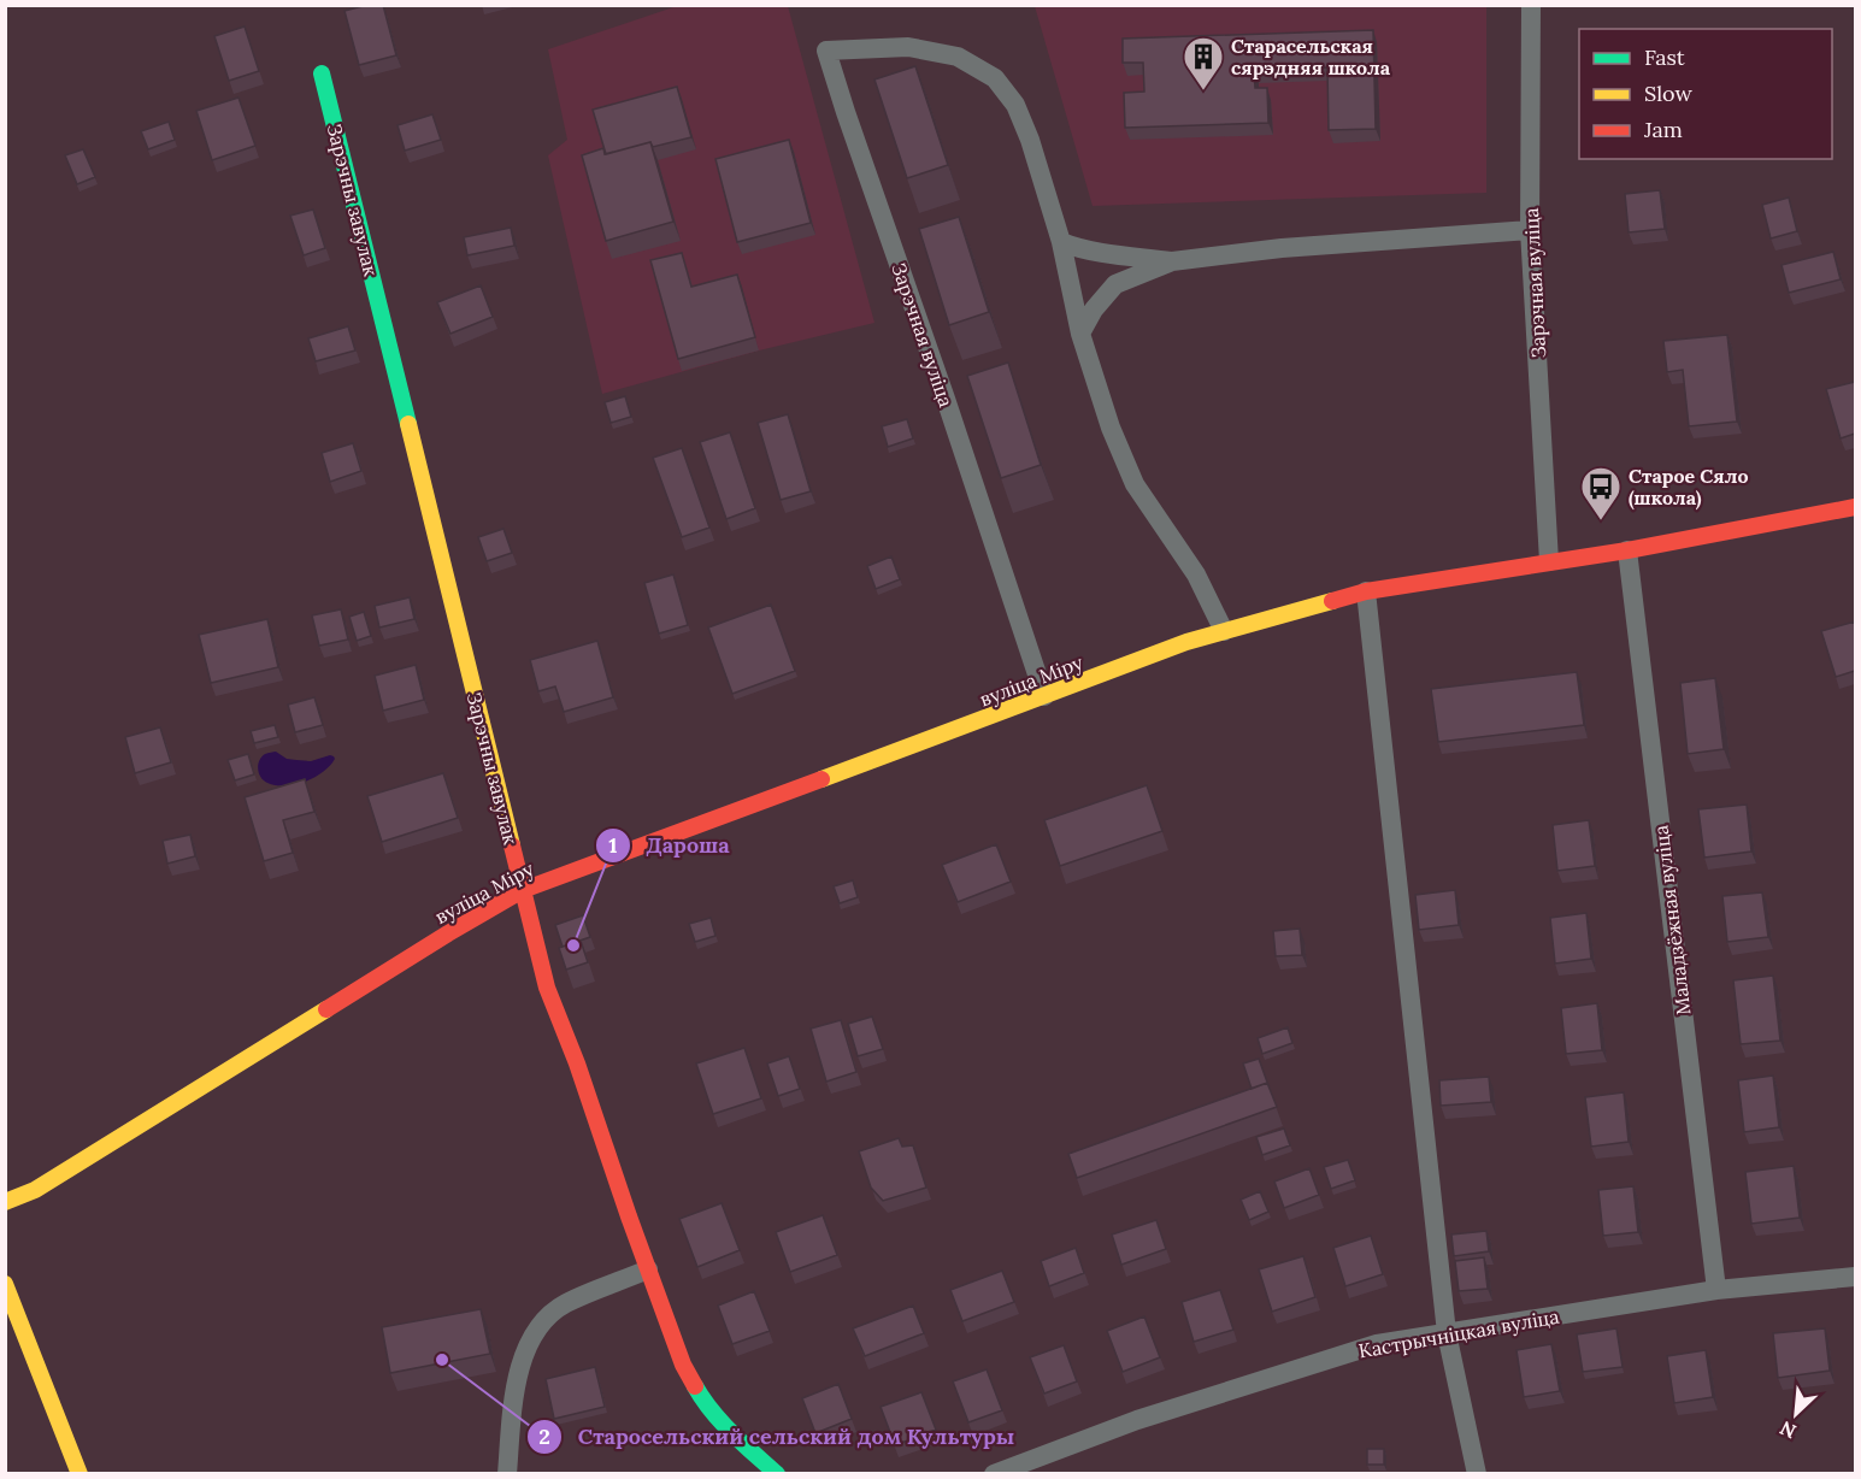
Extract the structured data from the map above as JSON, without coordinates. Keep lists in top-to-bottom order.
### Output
{
  "streets": {
    "street": [
      "Зарэчны завулак",
      "Зарэчная вуліца",
      "вуліца Міру",
      "Маладзёжная вуліца",
      "Кастрычніцкая вуліца"
    ]
  },
  "crossings": [
    ["Зарэчны завулак", "вуліца Міру"],
    ["Зарэчная вуліца", "вуліца Міру"],
    ["вуліца Міру", "Маладзёжная вуліца"],
    ["Маладзёжная вуліца", "Кастрычніцкая вуліца"]
  ],
  "places": {
    "building": ["Старасельская сярэдняя школа"],
    "bus stop": ["Старое Сяло (школа)"],
    "other": ["Дароша", "Старосельский сельский дом Культуры"]
  },
  "legend": ["Fast", "Slow", "Jam"],
  "north": "bottom left"
}
